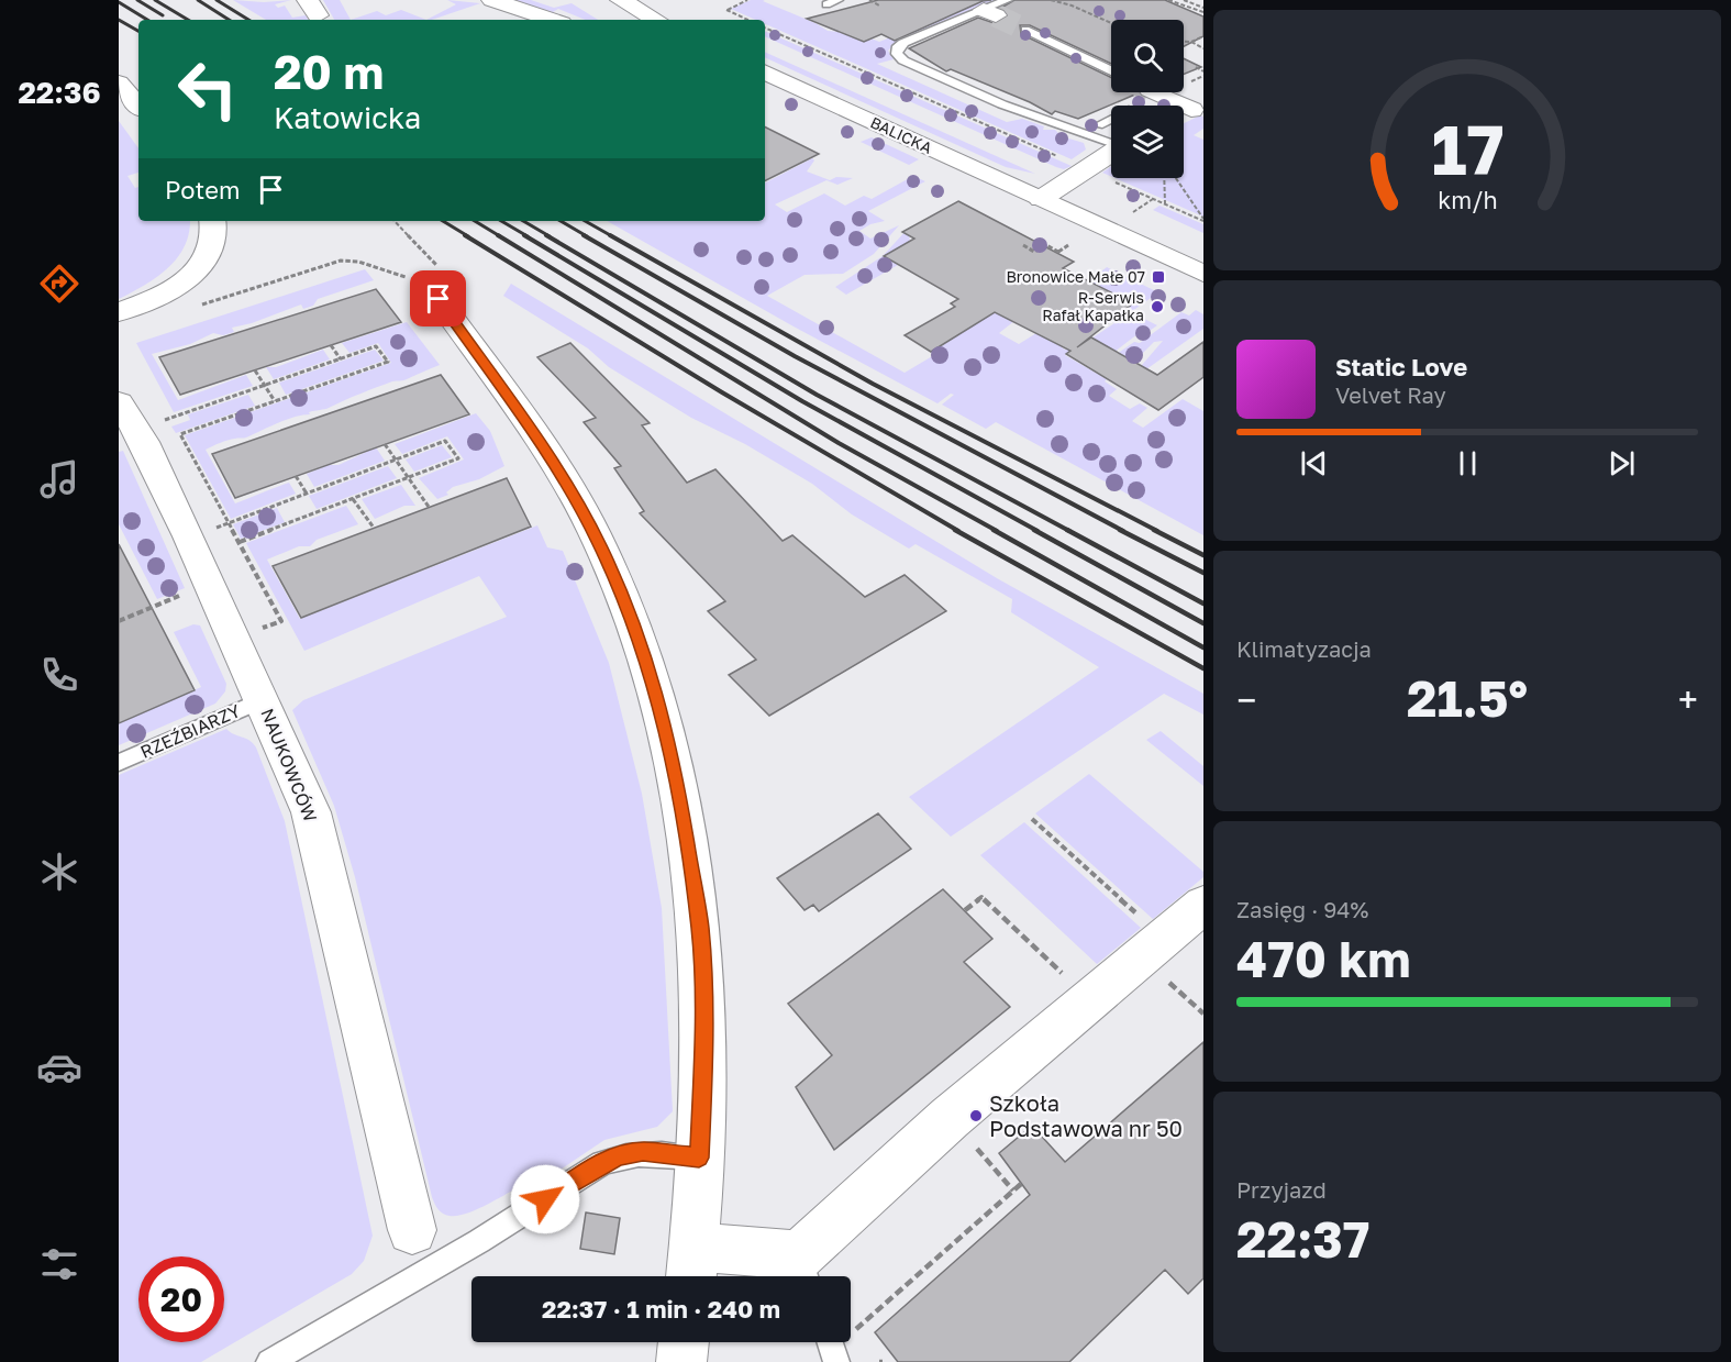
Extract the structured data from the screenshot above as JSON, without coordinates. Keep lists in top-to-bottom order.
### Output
{
  "streets": {
    "street": ["BALICKA", "NAUKOWCÓW"],
    "lane": ["RZEŹBIARZY"]
  },
  "crossings": [
    ["RZEŹBIARZY", "NAUKOWCÓW"]
  ],
  "places": {
    "transit": ["Bronowice Małe 07"],
    "other": ["R-Serwis Rafał Kapałka", "Szkoła Podstawowa nr 50"]
  },
  "page": {
    "tabs": "22:36",
    "turn": ["20 m", "Katowicka"],
    "then": "Potem",
    "song": ["Static Love", "Velvet Ray"],
    "tile": [
      "Klimatyzacja",
      ["Zasięg · 94%", "470 km"],
      ["Przyjazd", "22:37"]
    ],
    "heat": ["−", "21.5°", "+"],
    "limit": "20",
    "trip": "22:37 · 1 min · 240 m",
    "gauge": ["17", "km/h"]
  }
}
